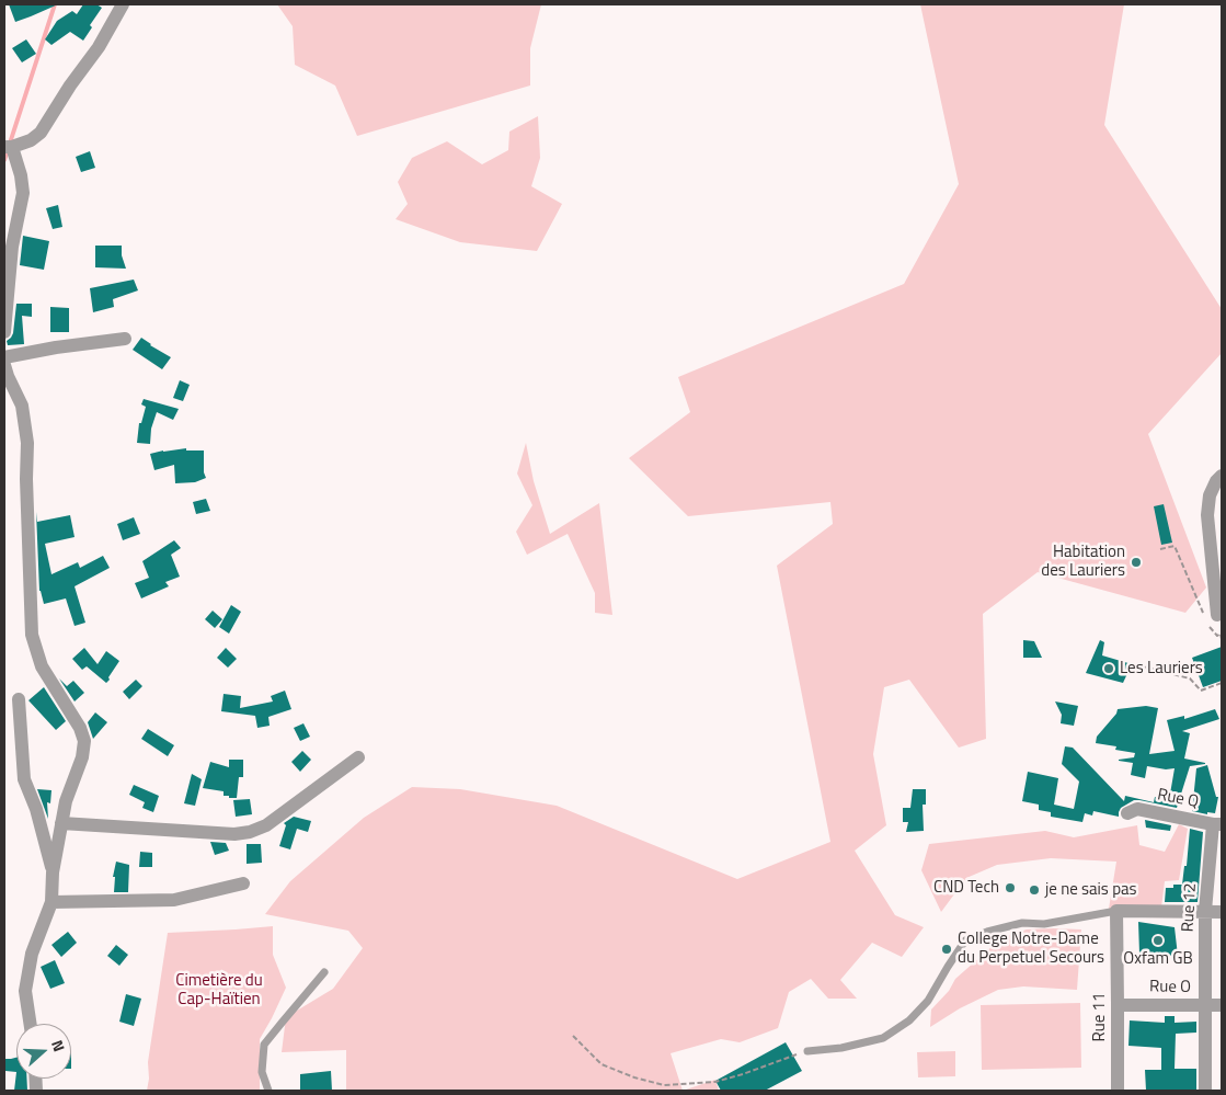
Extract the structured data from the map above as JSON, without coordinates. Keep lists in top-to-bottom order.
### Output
{
  "streets": {
    "street": [
      "Rue Q",
      "Rue 12",
      "Rue O",
      "Rue 11"
    ]
  },
  "crossings": [
    ["Rue Q", "Rue 12"],
    ["Rue 12", "Rue O"],
    ["Rue O", "Rue 11"]
  ],
  "parks": ["Cimetière du Cap-Haïtien"],
  "places": [
    "Habitation des Lauriers",
    "Les Lauriers",
    "CND Tech",
    "je ne sais pas",
    "Oxfam GB",
    "College Notre-Dame du Perpetuel Secours"
  ],
  "north": "right"
}
